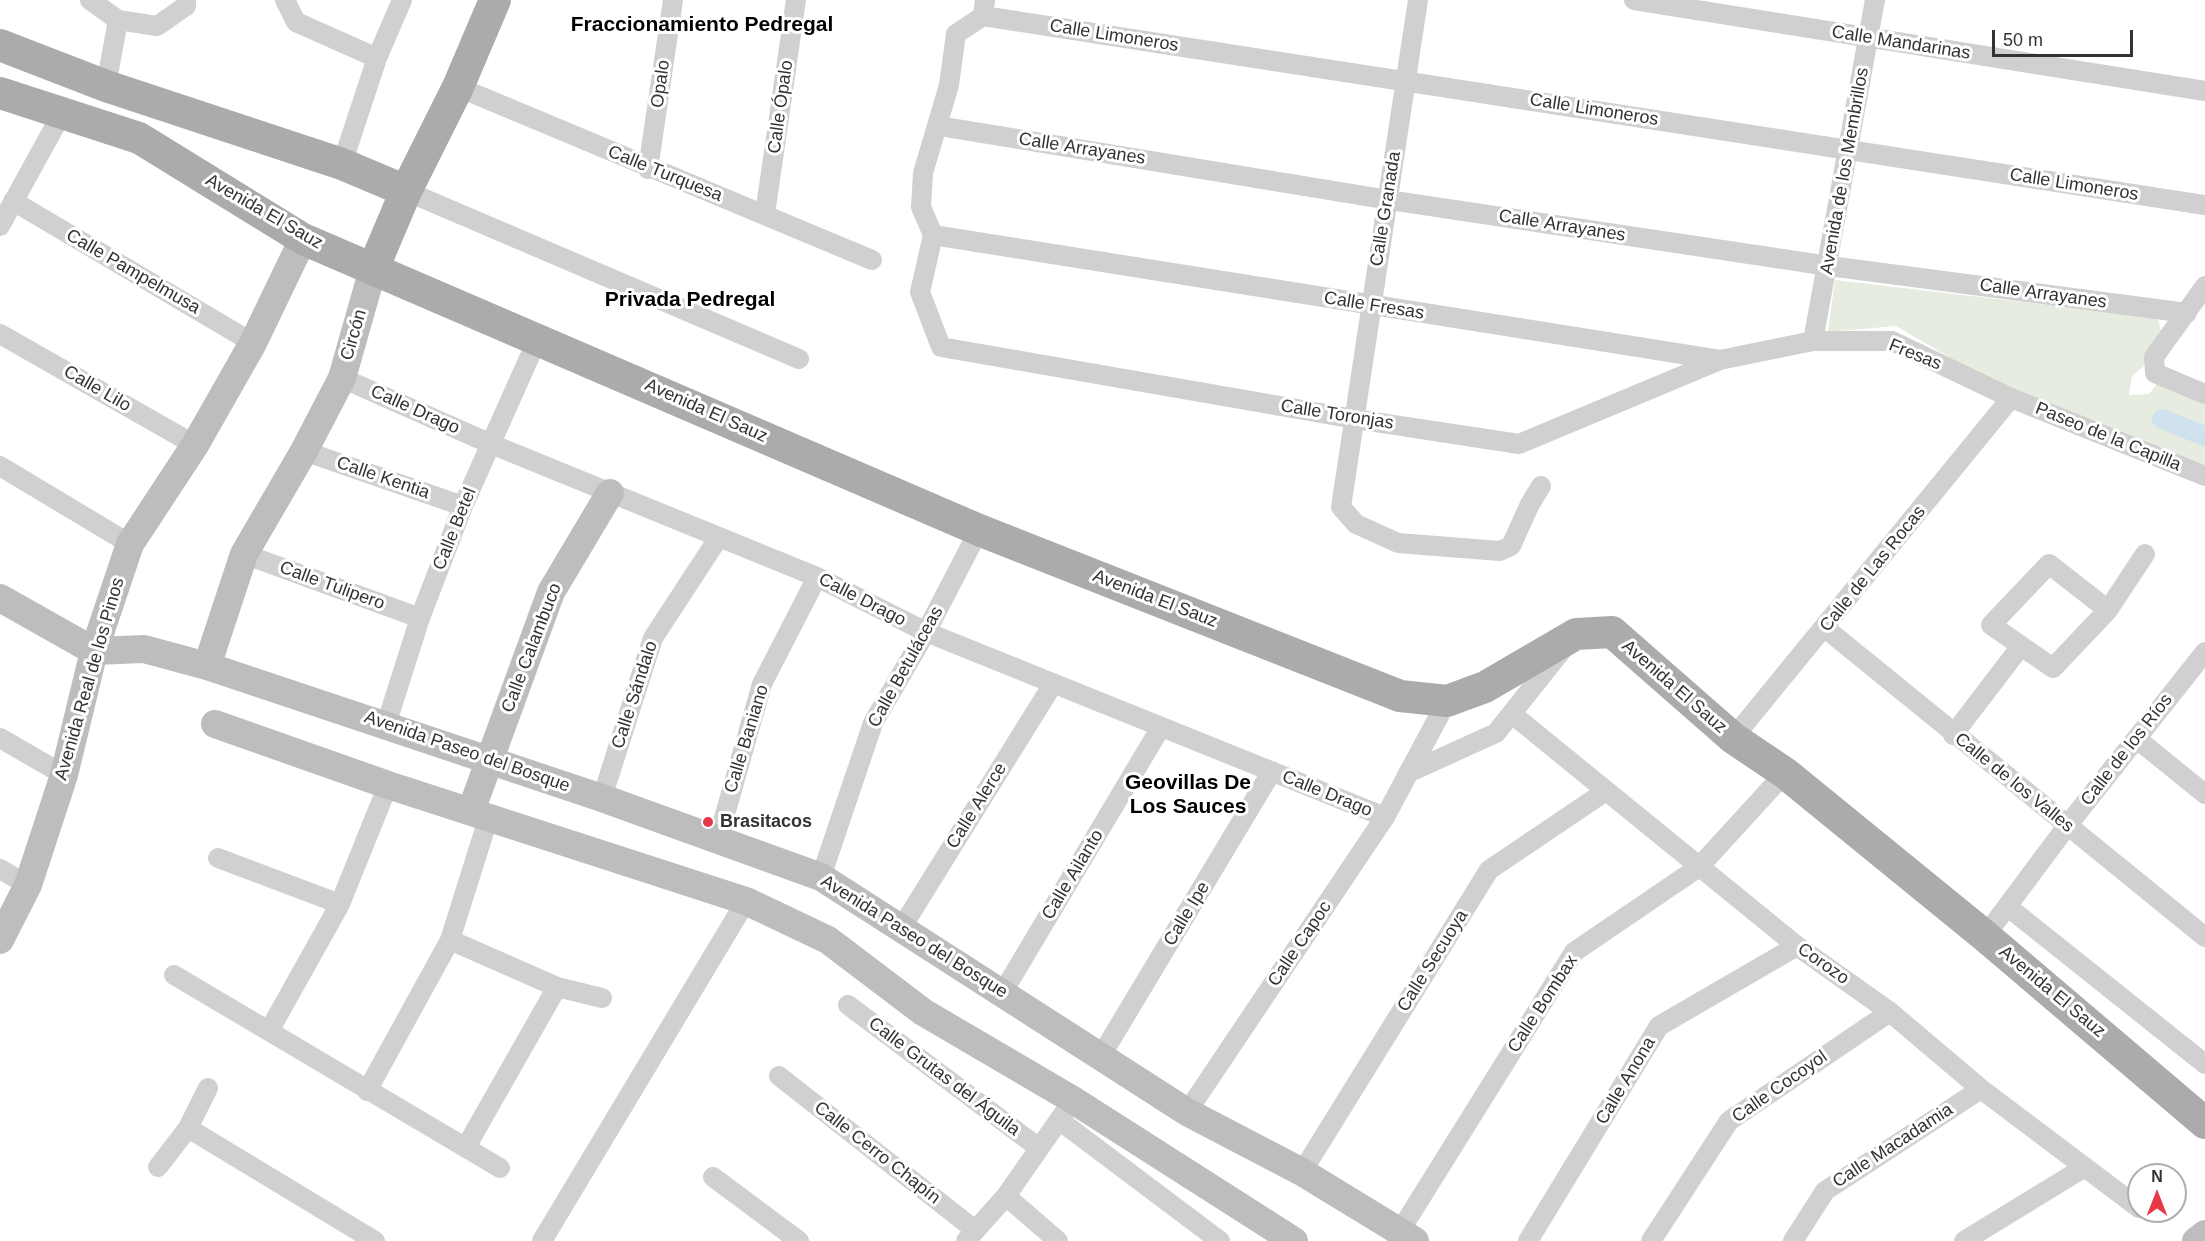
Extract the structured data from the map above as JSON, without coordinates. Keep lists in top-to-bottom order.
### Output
{
  "streets": {
    "main road": [
      "Avenida El Sauz",
      "Circón",
      "Calle Calambuco",
      "Avenida Real de los Pinos",
      "Avenida Paseo del Bosque"
    ],
    "street": [
      "Calle Limoneros",
      "Calle Mandarinas",
      "Opalo",
      "Calle Ópalo",
      "Calle Arrayanes",
      "Avenida de los Membrillos",
      "Calle Turquesa",
      "Calle Granada",
      "Calle Pampelmusa",
      "Calle Fresas",
      "Fresas",
      "Calle Lilo",
      "Calle Drago",
      "Calle Toronjas",
      "Paseo de la Capilla",
      "Calle Kentia",
      "Calle Betel",
      "Calle de Las Rocas",
      "Calle Tulipero",
      "Calle Betuláceas",
      "Calle Sándalo",
      "Calle Baniano",
      "Calle de los Ríos",
      "Calle de los Valles",
      "Calle Alerce",
      "Calle Ailanto",
      "Calle Ipe",
      "Calle Capoc",
      "Calle Secuoya",
      "Corozo",
      "Calle Bombax",
      "Calle Grutas del Águila",
      "Calle Anona",
      "Calle Cocoyol",
      "Calle Macadamia",
      "Calle Cerro Chapín"
    ]
  },
  "crossings": [
    ["Calle Limoneros", "Avenida de los Membrillos"],
    ["Calle Limoneros", "Calle Granada"],
    ["Calle Mandarinas", "Avenida de los Membrillos"],
    ["Opalo", "Calle Turquesa"],
    ["Calle Ópalo", "Calle Turquesa"],
    ["Calle Arrayanes", "Avenida de los Membrillos"],
    ["Calle Arrayanes", "Calle Granada"],
    ["Avenida de los Membrillos", "Calle Fresas"],
    ["Avenida de los Membrillos", "Fresas"],
    ["Calle Turquesa", "Circón"],
    ["Calle Granada", "Calle Fresas"],
    ["Calle Granada", "Calle Toronjas"],
    ["Avenida El Sauz", "Circón"],
    ["Avenida El Sauz", "Calle Betel"],
    ["Avenida El Sauz", "Calle de Las Rocas"],
    ["Avenida El Sauz", "Calle Betuláceas"],
    ["Avenida El Sauz", "Avenida Real de los Pinos"],
    ["Avenida El Sauz", "Calle de los Ríos"],
    ["Avenida El Sauz", "Calle Capoc"],
    ["Avenida El Sauz", "Calle Bombax"],
    ["Calle Pampelmusa", "Avenida Real de los Pinos"],
    ["Calle Fresas", "Fresas"],
    ["Calle Fresas", "Calle Toronjas"],
    ["Circón", "Calle Drago"],
    ["Circón", "Calle Kentia"],
    ["Circón", "Calle Tulipero"],
    ["Circón", "Avenida Paseo del Bosque"],
    ["Fresas", "Paseo de la Capilla"],
    ["Fresas", "Calle de Las Rocas"],
    ["Calle Lilo", "Avenida Real de los Pinos"],
    ["Calle Drago", "Calle Betel"],
    ["Calle Drago", "Calle Calambuco"],
    ["Calle Drago", "Calle Betuláceas"],
    ["Calle Drago", "Calle Sándalo"],
    ["Calle Drago", "Calle Baniano"],
    ["Calle Drago", "Calle Alerce"],
    ["Calle Drago", "Calle Ailanto"],
    ["Calle Drago", "Calle Ipe"],
    ["Calle Drago", "Calle Capoc"],
    ["Paseo de la Capilla", "Calle de Las Rocas"],
    ["Calle Kentia", "Calle Betel"],
    ["Calle Betel", "Calle Tulipero"],
    ["Calle Betel", "Avenida Paseo del Bosque"],
    ["Calle de Las Rocas", "Calle de los Valles"],
    ["Calle Calambuco", "Avenida Paseo del Bosque"],
    ["Calle Betuláceas", "Avenida Paseo del Bosque"],
    ["Avenida Real de los Pinos", "Avenida Paseo del Bosque"],
    ["Calle Sándalo", "Avenida Paseo del Bosque"],
    ["Calle Baniano", "Avenida Paseo del Bosque"],
    ["Calle de los Ríos", "Calle de los Valles"],
    ["Avenida Paseo del Bosque", "Calle Alerce"],
    ["Avenida Paseo del Bosque", "Calle Ailanto"],
    ["Avenida Paseo del Bosque", "Calle Ipe"],
    ["Avenida Paseo del Bosque", "Calle Capoc"],
    ["Avenida Paseo del Bosque", "Calle Secuoya"],
    ["Avenida Paseo del Bosque", "Calle Bombax"],
    ["Calle Secuoya", "Corozo"],
    ["Corozo", "Calle Bombax"],
    ["Corozo", "Calle Anona"],
    ["Corozo", "Calle Cocoyol"],
    ["Corozo", "Calle Macadamia"]
  ],
  "districts": ["Fraccionamiento Pedregal", "Privada Pedregal", "Geovillas De Los Sauces"],
  "places": ["Brasitacos"],
  "scale_bar": "50 m",
  "north": "top"
}
